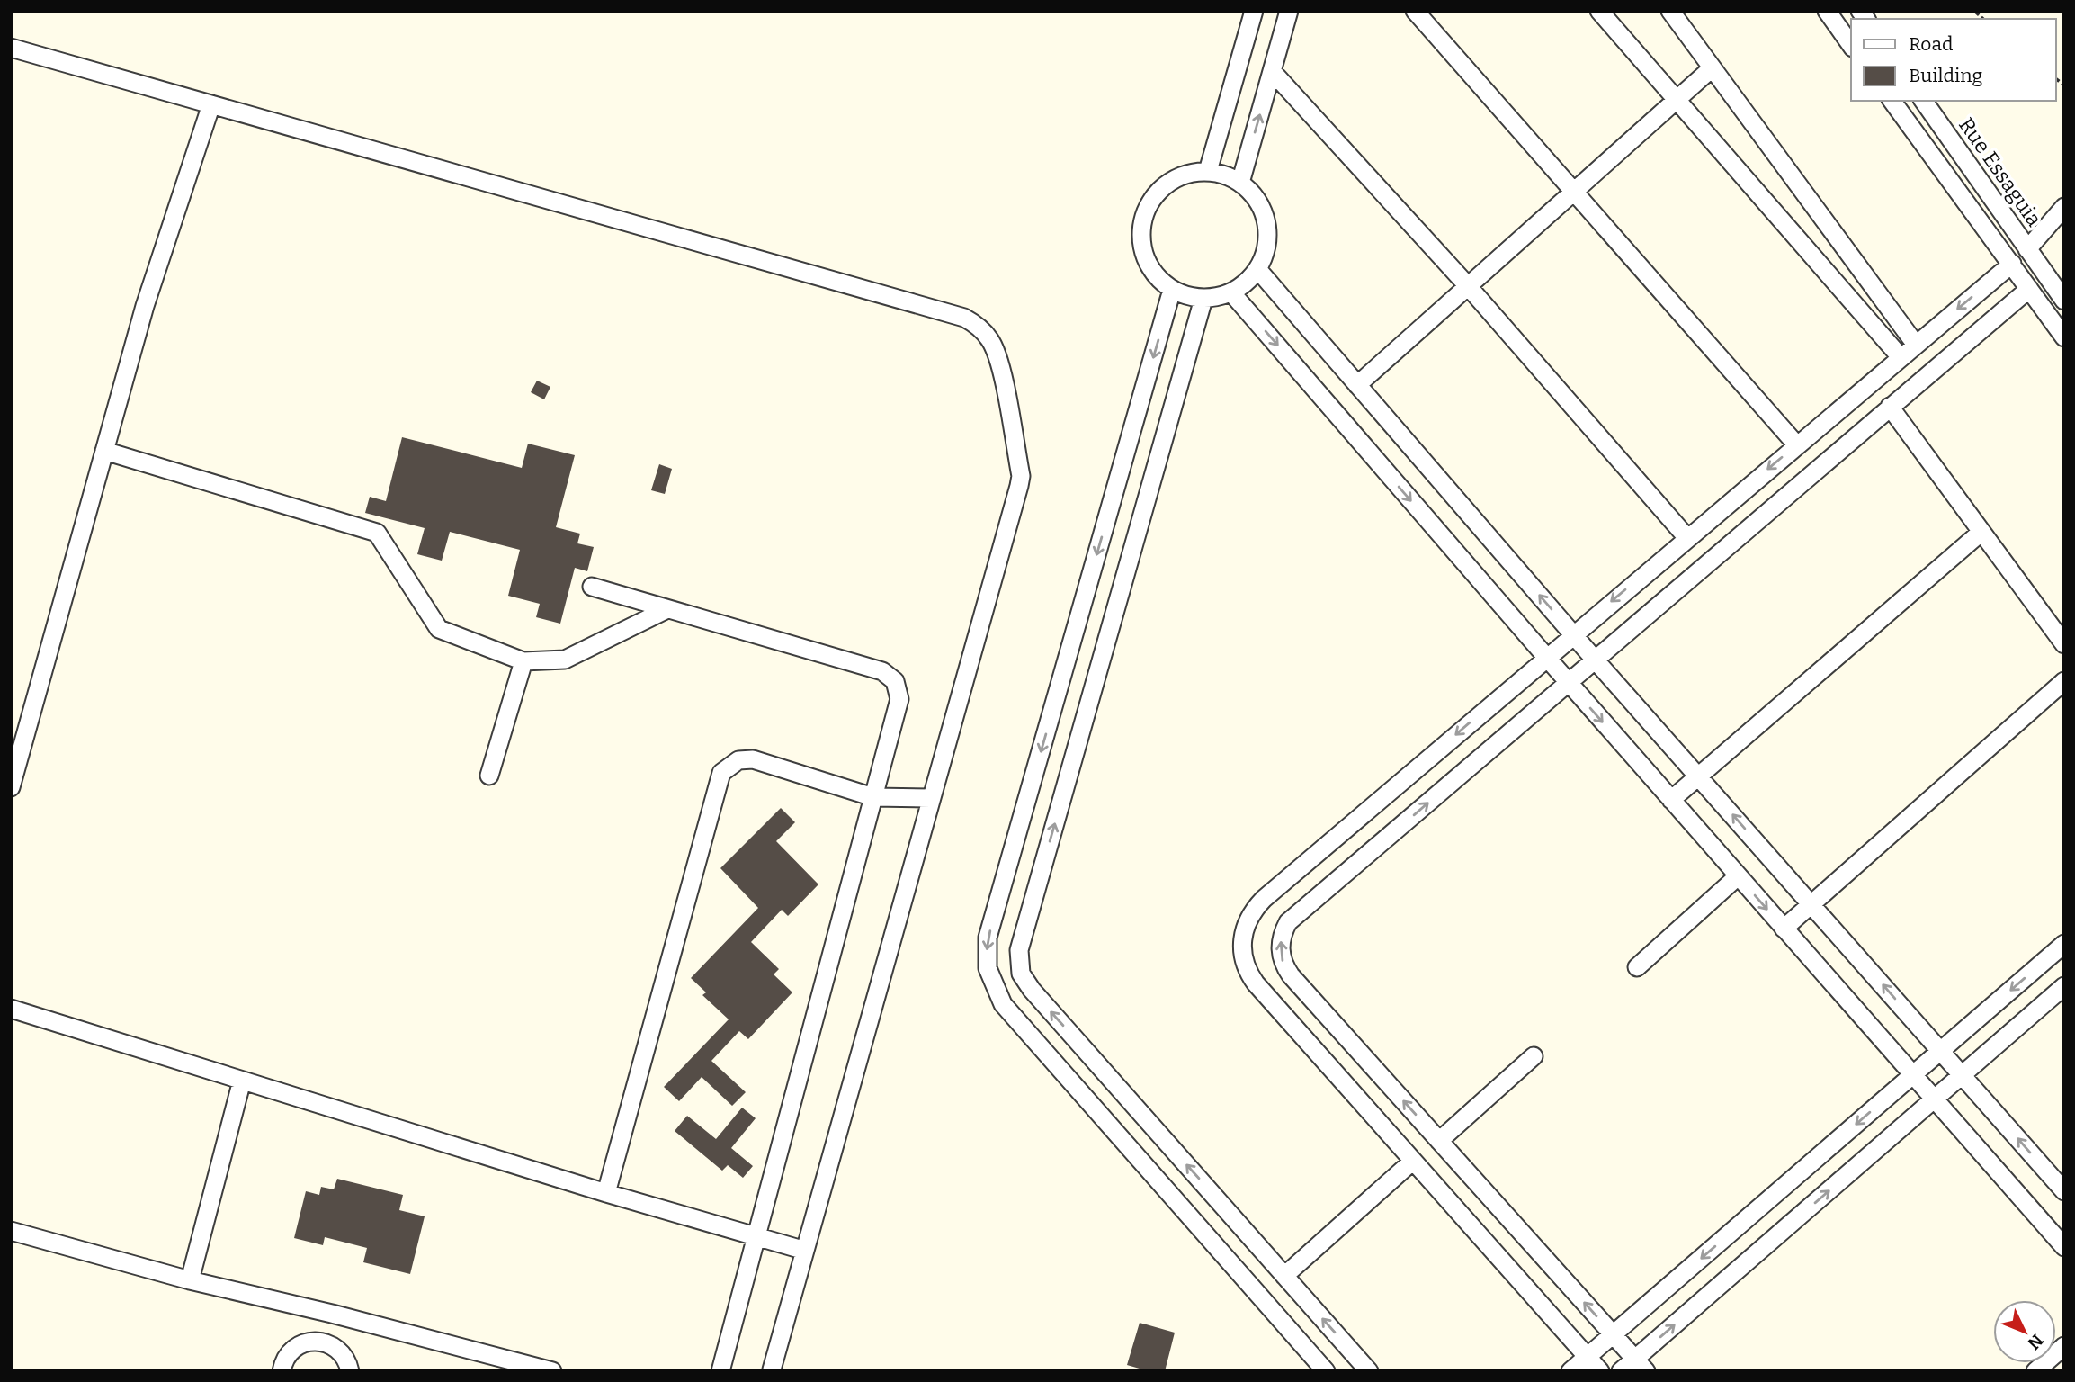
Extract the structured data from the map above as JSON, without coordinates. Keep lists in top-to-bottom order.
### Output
{
  "streets": {
    "street": ["Rue Essaguia"]
  },
  "legend": ["Road", "Building"],
  "north": "bottom right"
}
